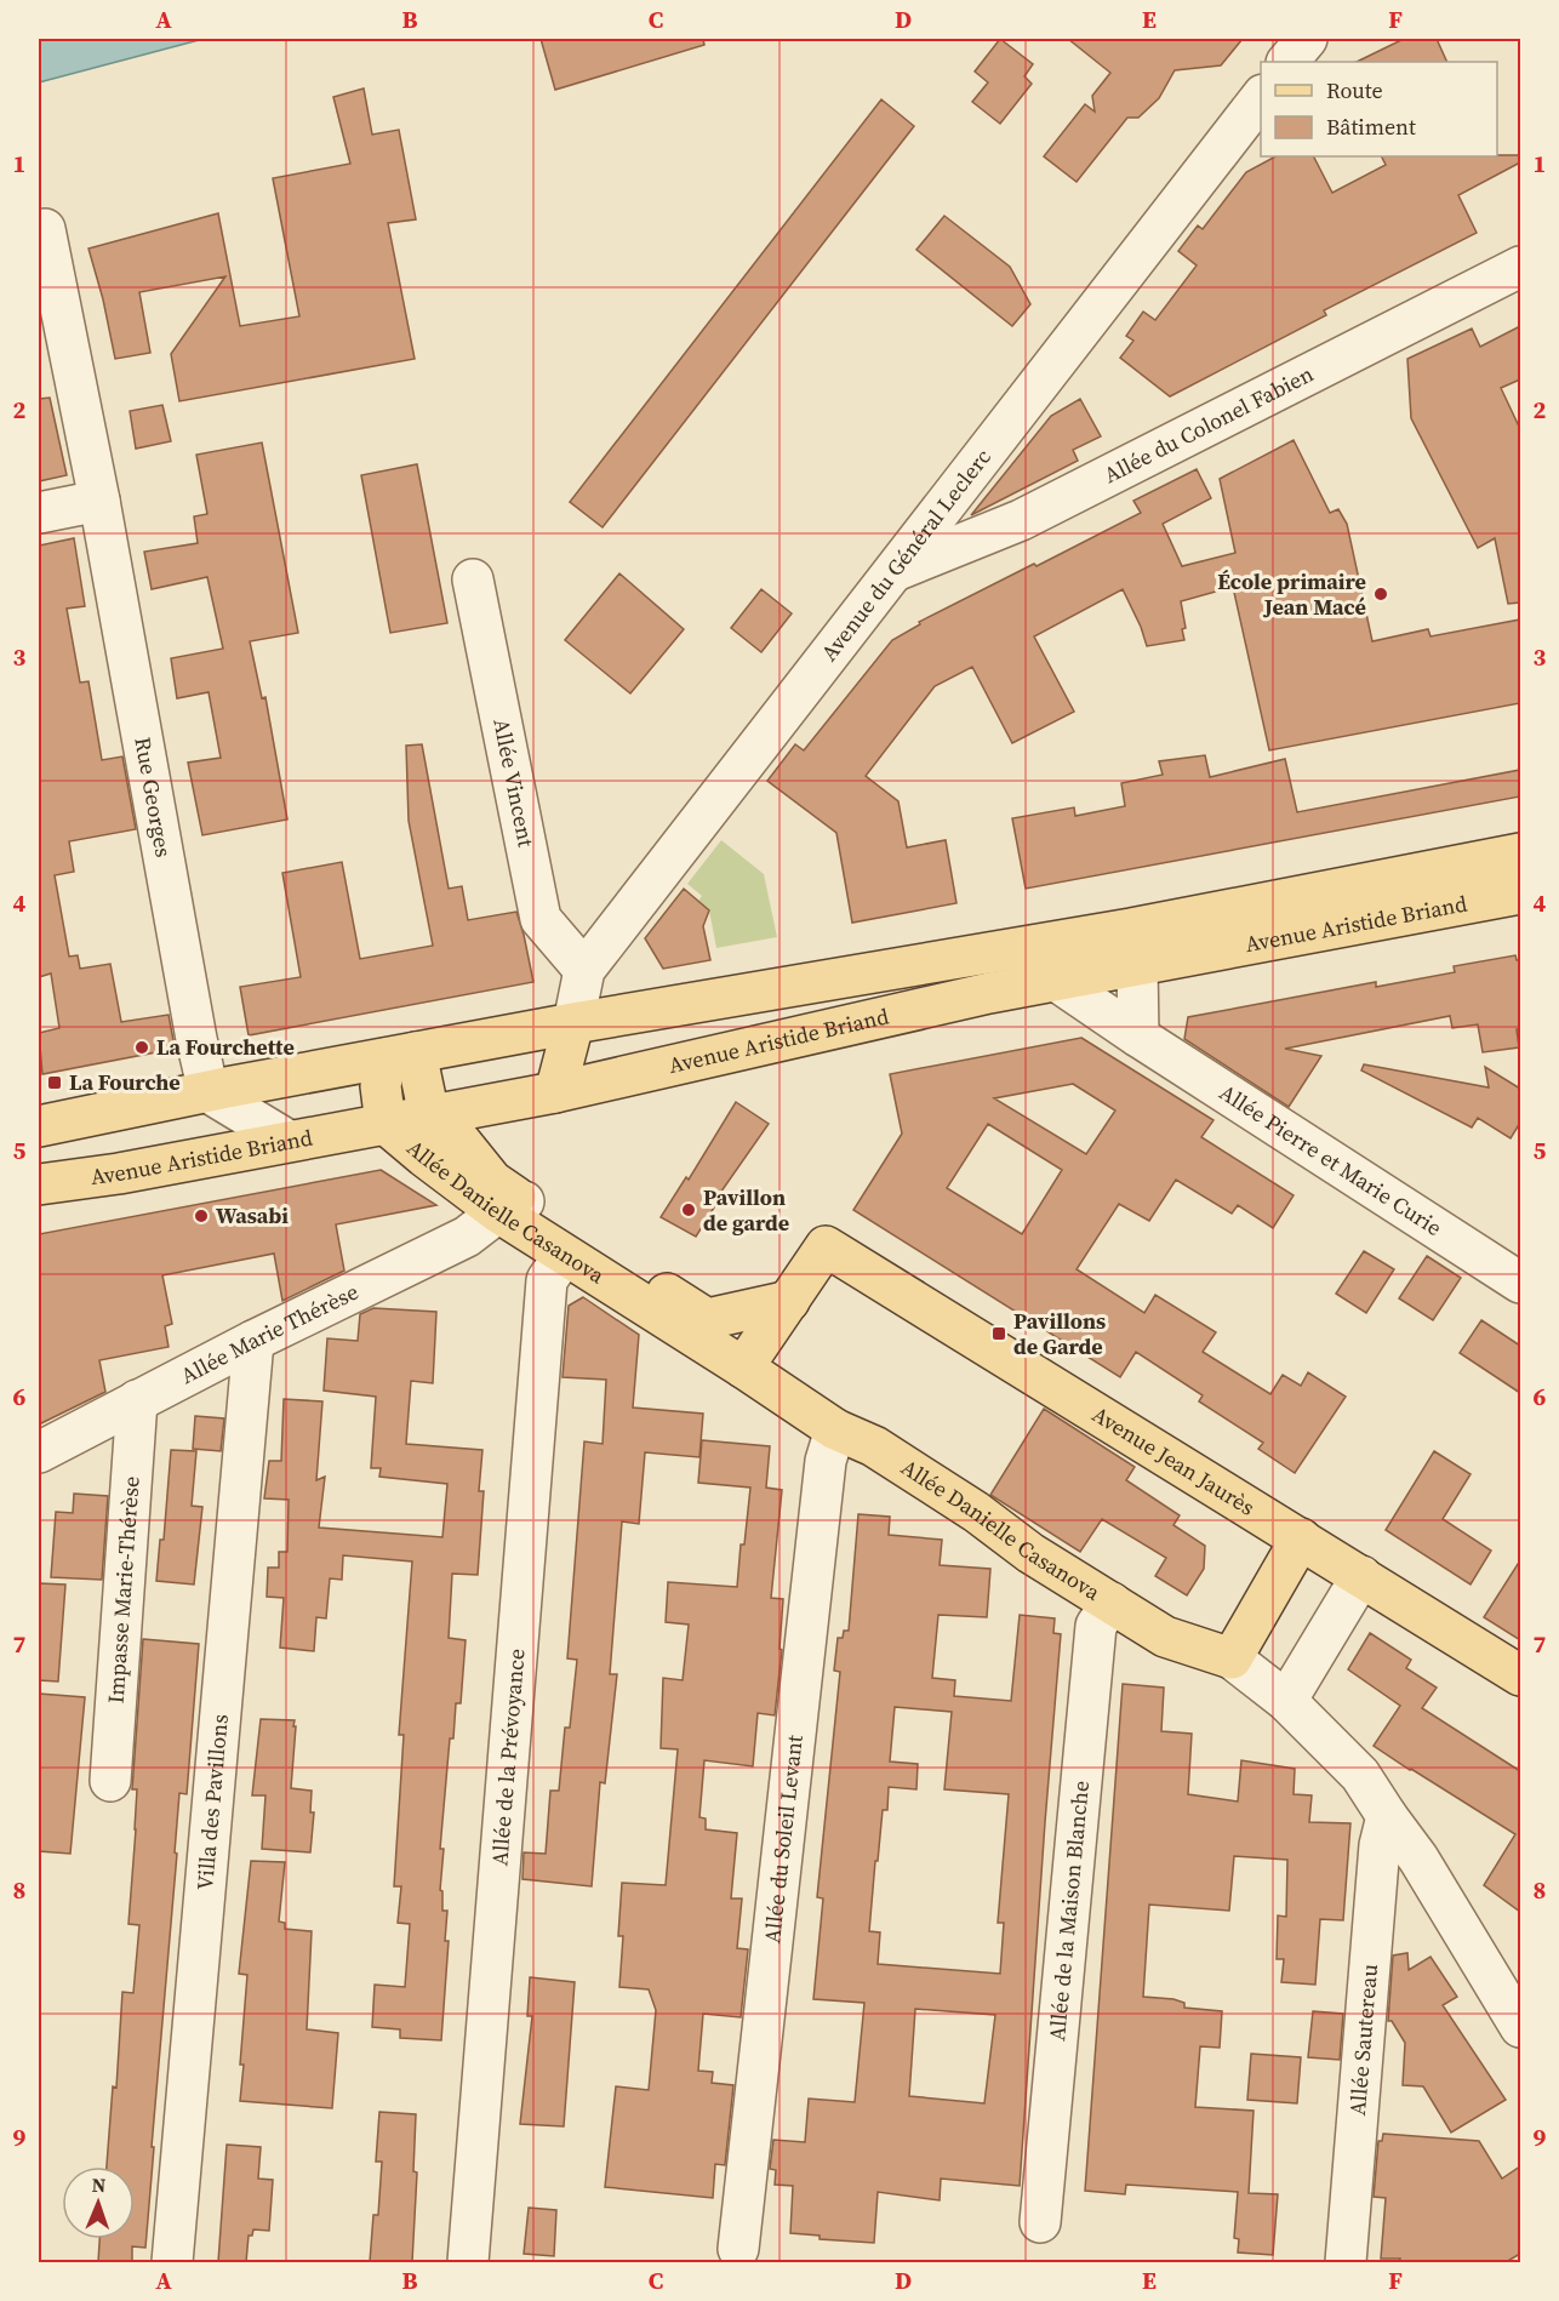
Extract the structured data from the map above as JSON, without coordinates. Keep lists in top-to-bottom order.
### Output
{
  "streets": {
    "main road": ["Avenue Aristide Briand", "Allée Danielle Casanova", "Avenue Jean Jaurès"],
    "street": [
      "Allée du Colonel Fabien",
      "Avenue du Général Leclerc",
      "Allée Vincent",
      "Rue Georges",
      "Allée Pierre et Marie Curie",
      "Allée Marie Thérèse",
      "Impasse Marie-Thérèse",
      "Allée de la Prévoyance",
      "Villa des Pavillons",
      "Allée du Soleil Levant",
      "Allée de la Maison Blanche",
      "Allée Sautereau"
    ]
  },
  "crossings": [
    ["Allée du Colonel Fabien", "Avenue du Général Leclerc"],
    ["Avenue du Général Leclerc", "Allée Vincent"],
    ["Avenue du Général Leclerc", "Avenue Aristide Briand"],
    ["Rue Georges", "Avenue Aristide Briand"],
    ["Avenue Aristide Briand", "Allée Pierre et Marie Curie"],
    ["Avenue Aristide Briand", "Allée Danielle Casanova"],
    ["Allée Danielle Casanova", "Allée Marie Thérèse"],
    ["Allée Danielle Casanova", "Avenue Jean Jaurès"],
    ["Allée Danielle Casanova", "Allée de la Prévoyance"],
    ["Allée Danielle Casanova", "Allée du Soleil Levant"],
    ["Allée Danielle Casanova", "Allée de la Maison Blanche"],
    ["Allée Danielle Casanova", "Allée Sautereau"],
    ["Allée Marie Thérèse", "Impasse Marie-Thérèse"],
    ["Allée Marie Thérèse", "Villa des Pavillons"]
  ],
  "places": {
    "other": [
      "École primaire Jean Macé",
      "La Fourchette",
      "Pavillon de garde",
      "Wasabi"
    ],
    "transit": ["La Fourche", "Pavillons de Garde"]
  },
  "legend": ["Route", "Bâtiment"],
  "north": "top",
  "grid": {
    "columns": [
      "A",
      "B",
      "C",
      "D",
      "E",
      "F"
    ],
    "rows": [
      "1",
      "2",
      "3",
      "4",
      "5",
      "6",
      "7",
      "8",
      "9"
    ]
  }
}
